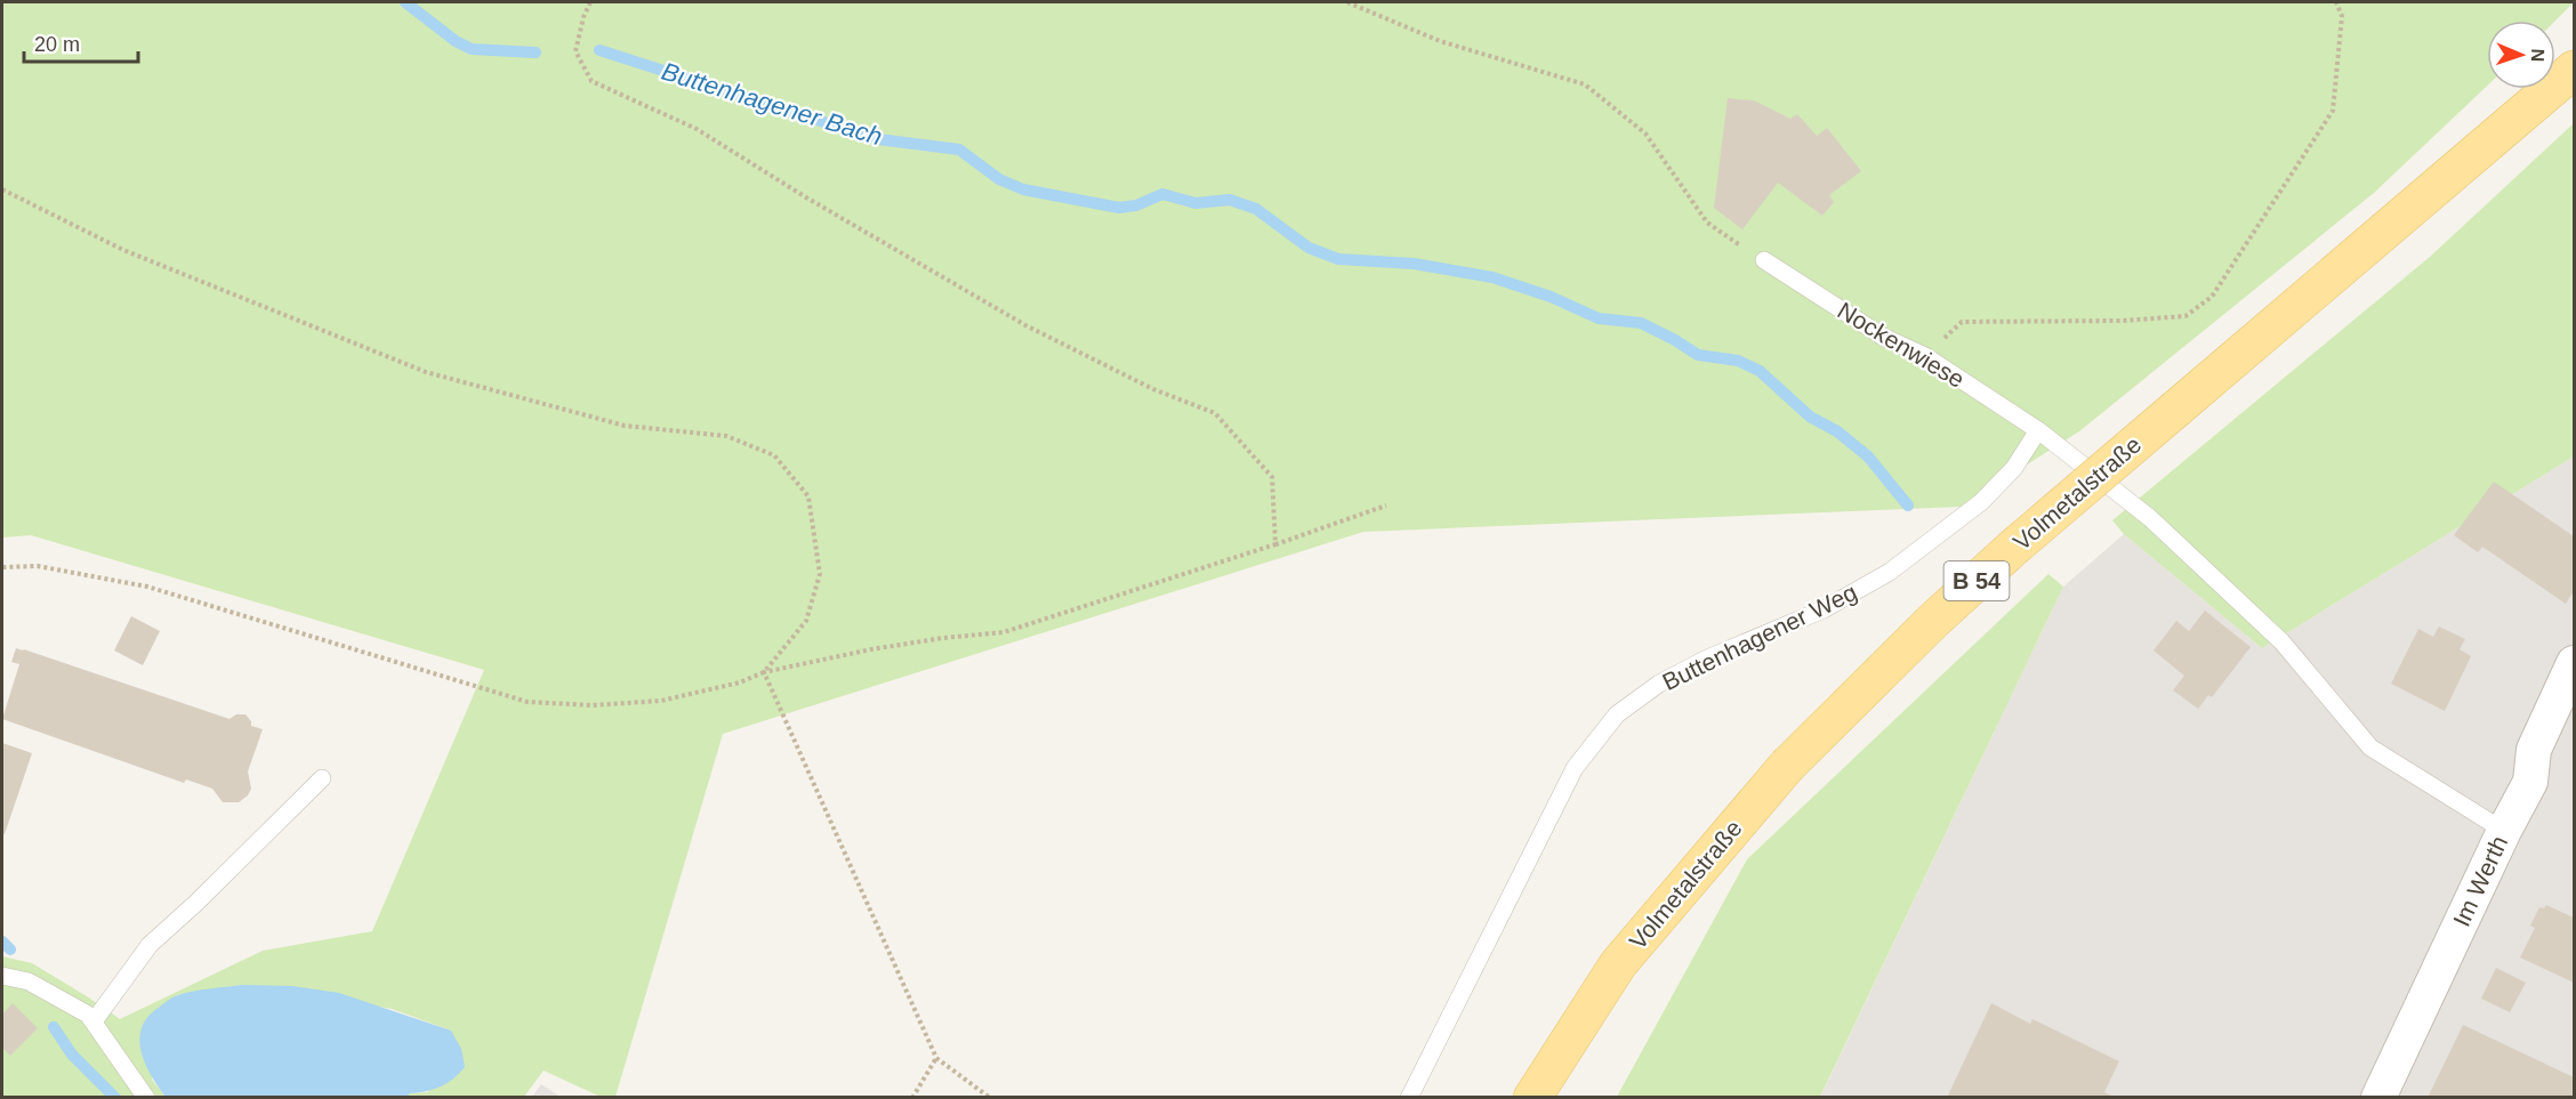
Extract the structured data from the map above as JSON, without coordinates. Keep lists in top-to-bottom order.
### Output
{
  "streets": {
    "main road": ["Volmetalstraße", "B 54"],
    "street": ["Im Werth"],
    "lane": ["Nockenwiese", "Buttenhagener Weg"]
  },
  "crossings": [
    ["Nockenwiese", "Buttenhagener Weg"],
    ["Nockenwiese", "Im Werth"]
  ],
  "water": ["Buttenhagener Bach"],
  "scale_bar": "20 m",
  "north": "right"
}
